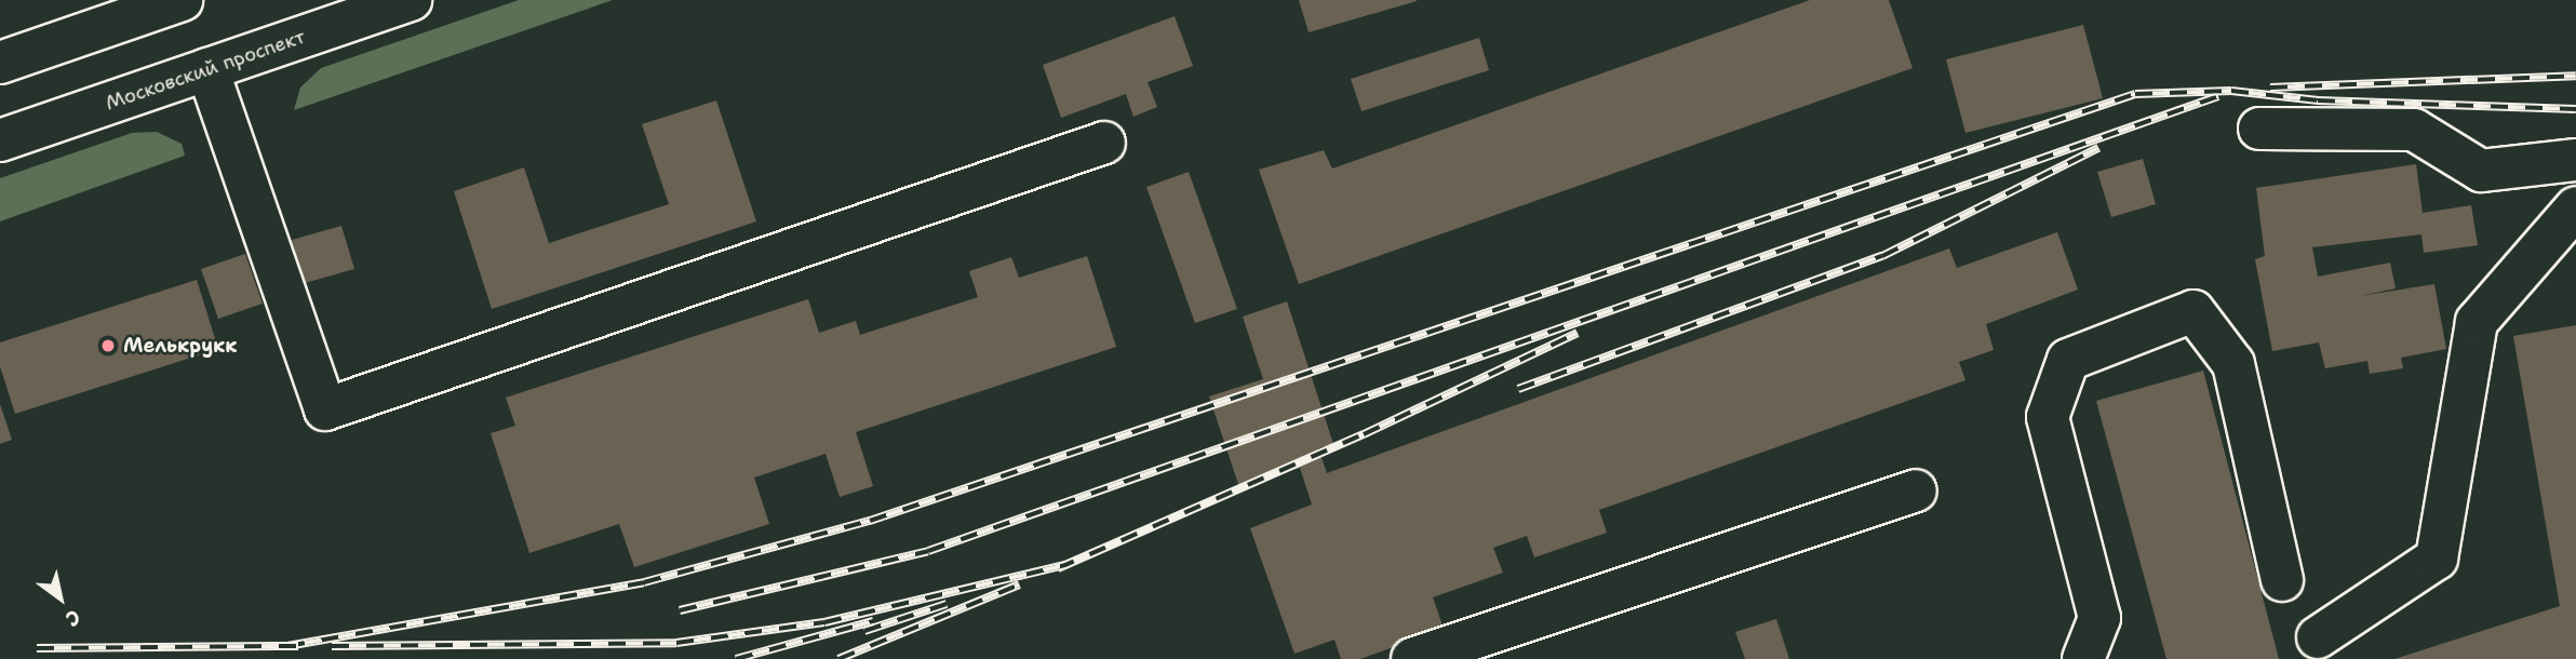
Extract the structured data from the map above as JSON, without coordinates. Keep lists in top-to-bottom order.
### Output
{
  "streets": {
    "main road": ["Московский проспект"]
  },
  "places": ["Мелькрукк"],
  "north": "bottom right"
}
